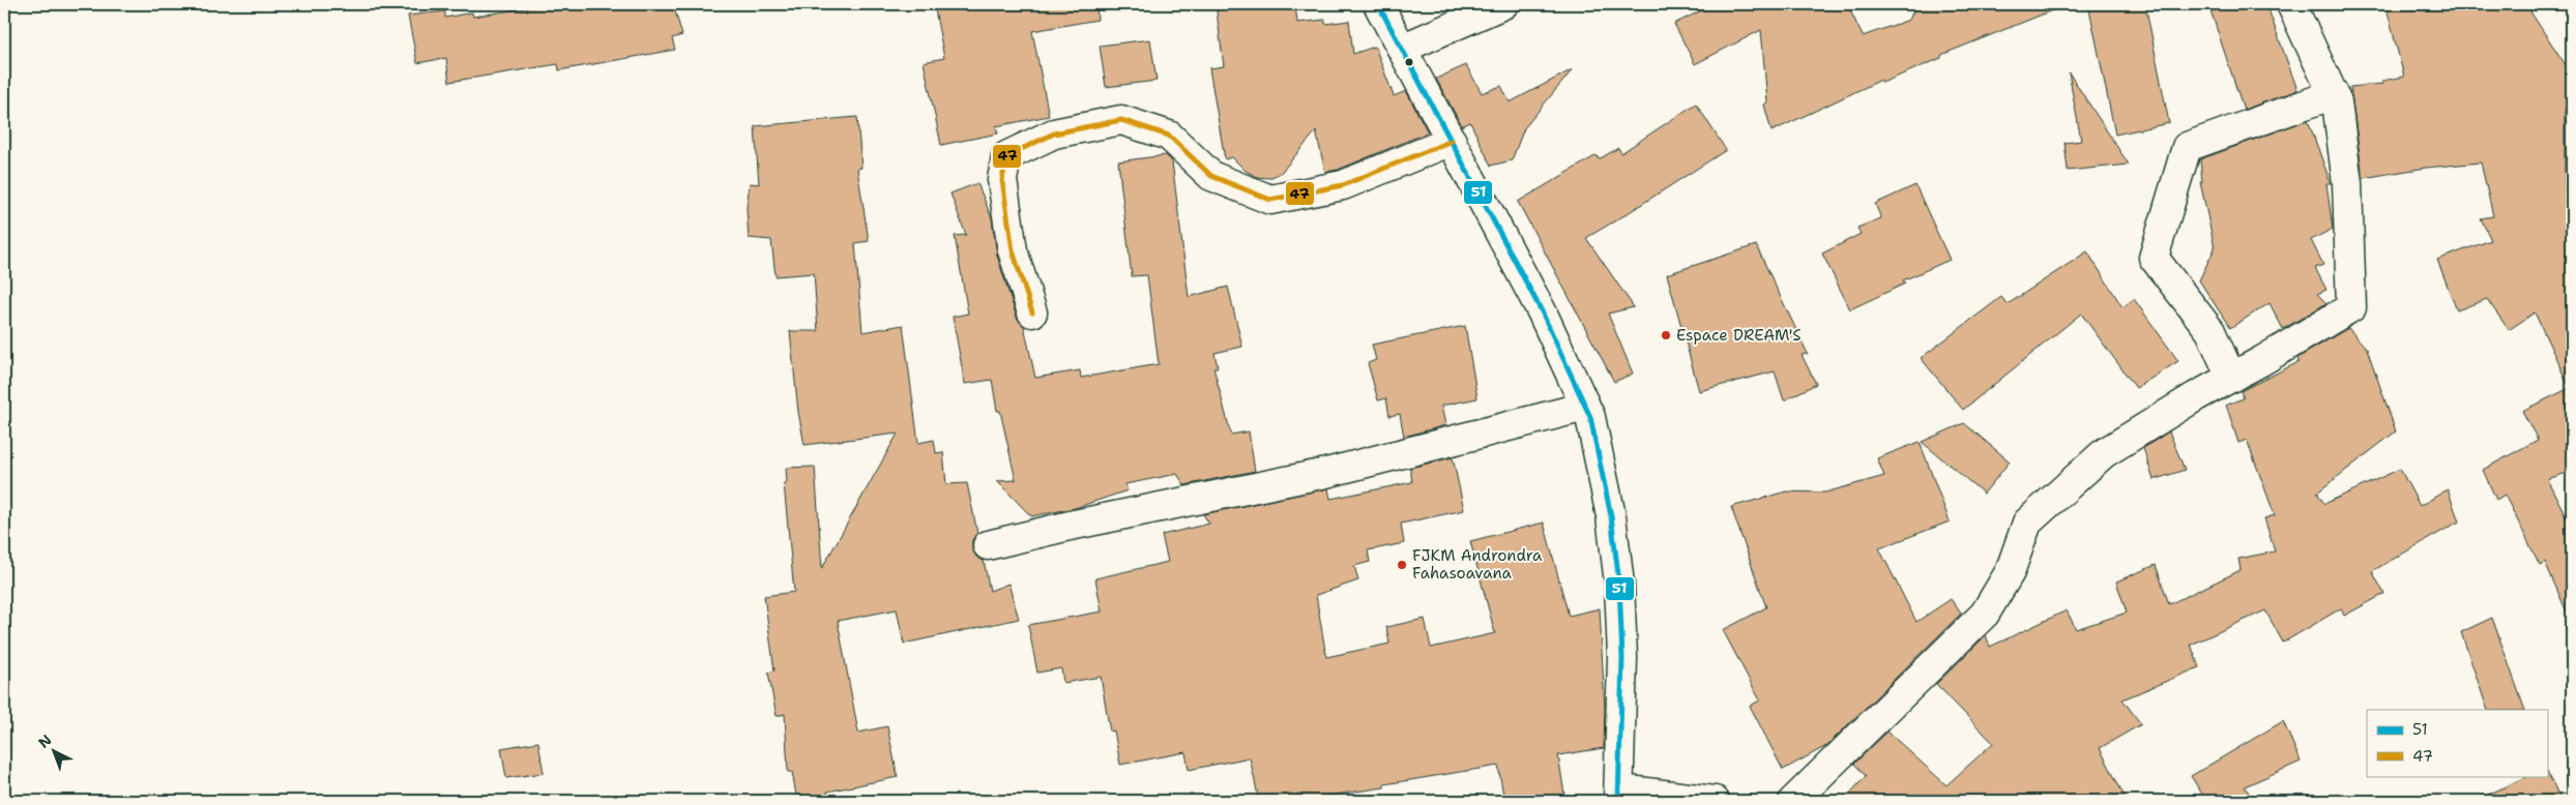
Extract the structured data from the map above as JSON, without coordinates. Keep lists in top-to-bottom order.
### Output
{
  "places": ["Espace DREAM'S", "FJKM Androndra Fahasoavana"],
  "lines": ["transit line 51", "transit line 47"],
  "legend": ["51", "47"],
  "north": "top left"
}
